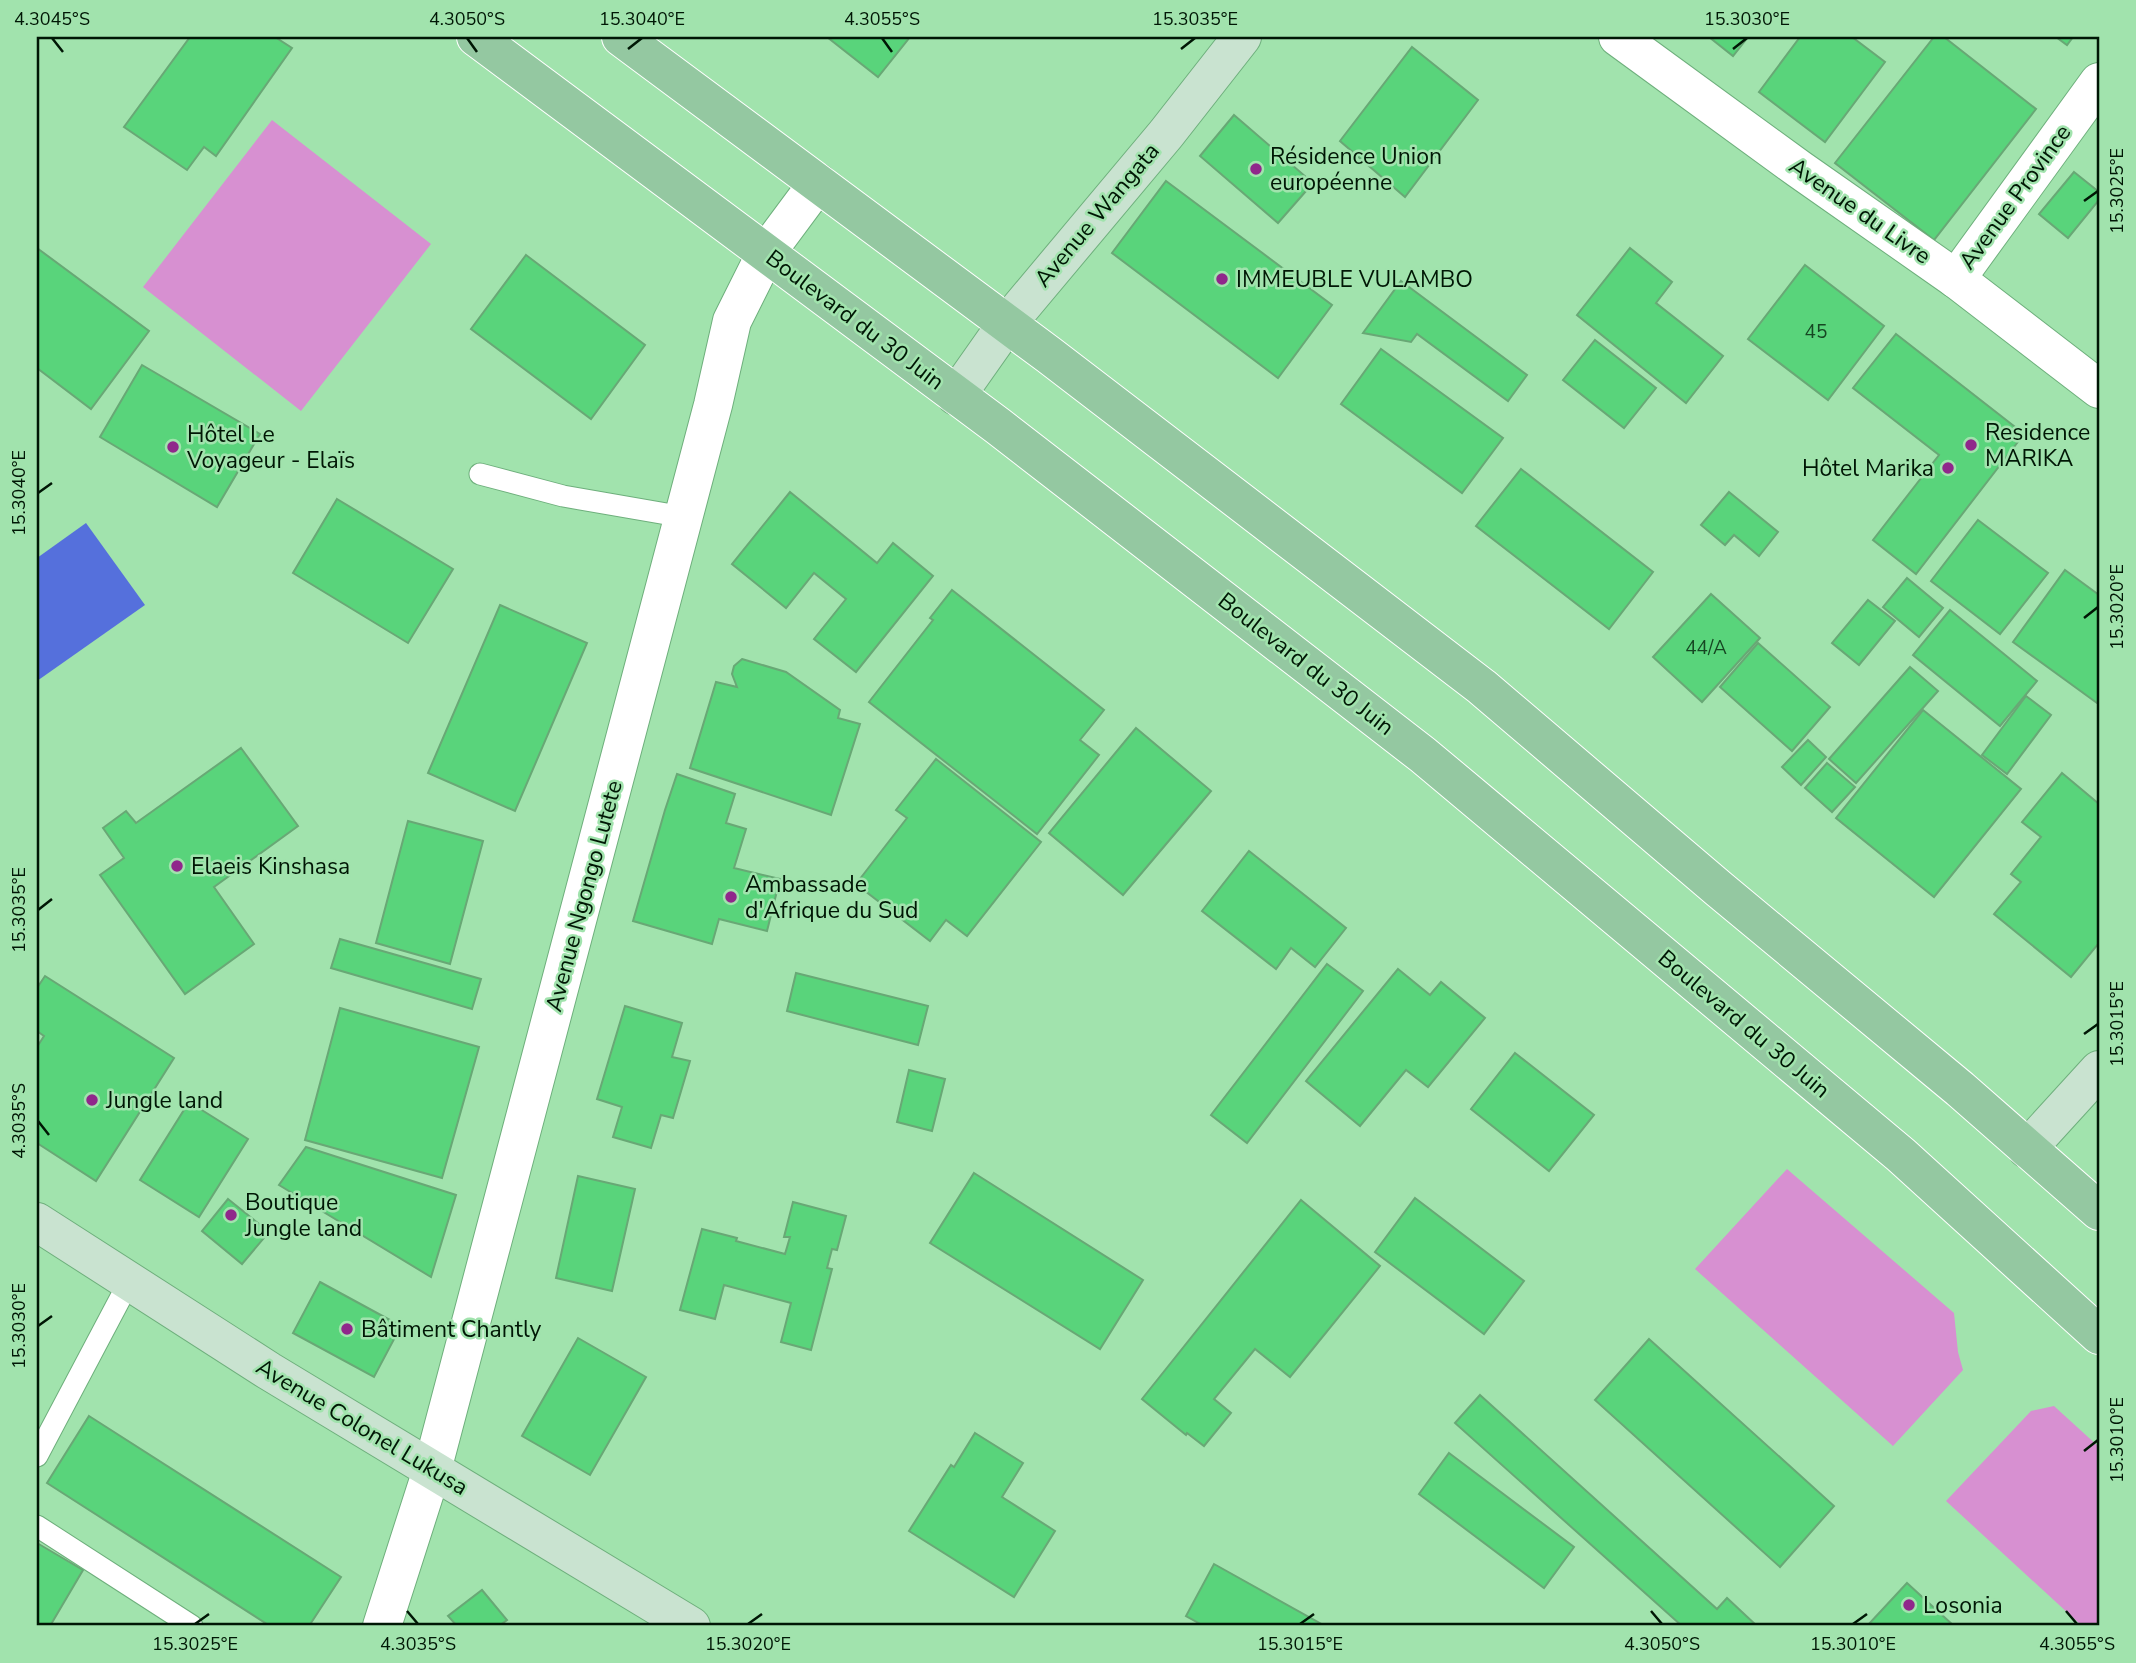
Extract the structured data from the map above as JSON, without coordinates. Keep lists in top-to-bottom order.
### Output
{
  "streets": {
    "main road": ["Avenue Wangata", "Boulevard du 30 Juin", "Avenue Colonel Lukusa"],
    "street": ["Avenue Province", "Avenue du Livre", "Avenue Ngongo Lutete"]
  },
  "crossings": [
    ["Avenue Province", "Avenue du Livre"],
    ["Avenue Wangata", "Boulevard du 30 Juin"],
    ["Boulevard du 30 Juin", "Avenue Ngongo Lutete"],
    ["Avenue Ngongo Lutete", "Avenue Colonel Lukusa"]
  ],
  "places": [
    "Résidence Union européenne",
    "IMMEUBLE VULAMBO",
    "Residence MARIKA",
    "Hôtel Le Voyageur - Elaïs",
    "Hôtel Marika",
    "Elaeis Kinshasa",
    "Ambassade d'Afrique du Sud",
    "Jungle land",
    "Boutique Jungle land",
    "Bâtiment Chantly",
    "Losonia"
  ],
  "house_numbers": ["45", "44/A"],
  "coordinates": [
    "4.3045°S",
    "4.3050°S",
    "15.3040°E",
    "4.3055°S",
    "15.3035°E",
    "15.3030°E",
    "15.3025°E",
    "15.3020°E",
    "15.3015°E",
    "4.3035°S",
    "15.3010°E"
  ]
}
